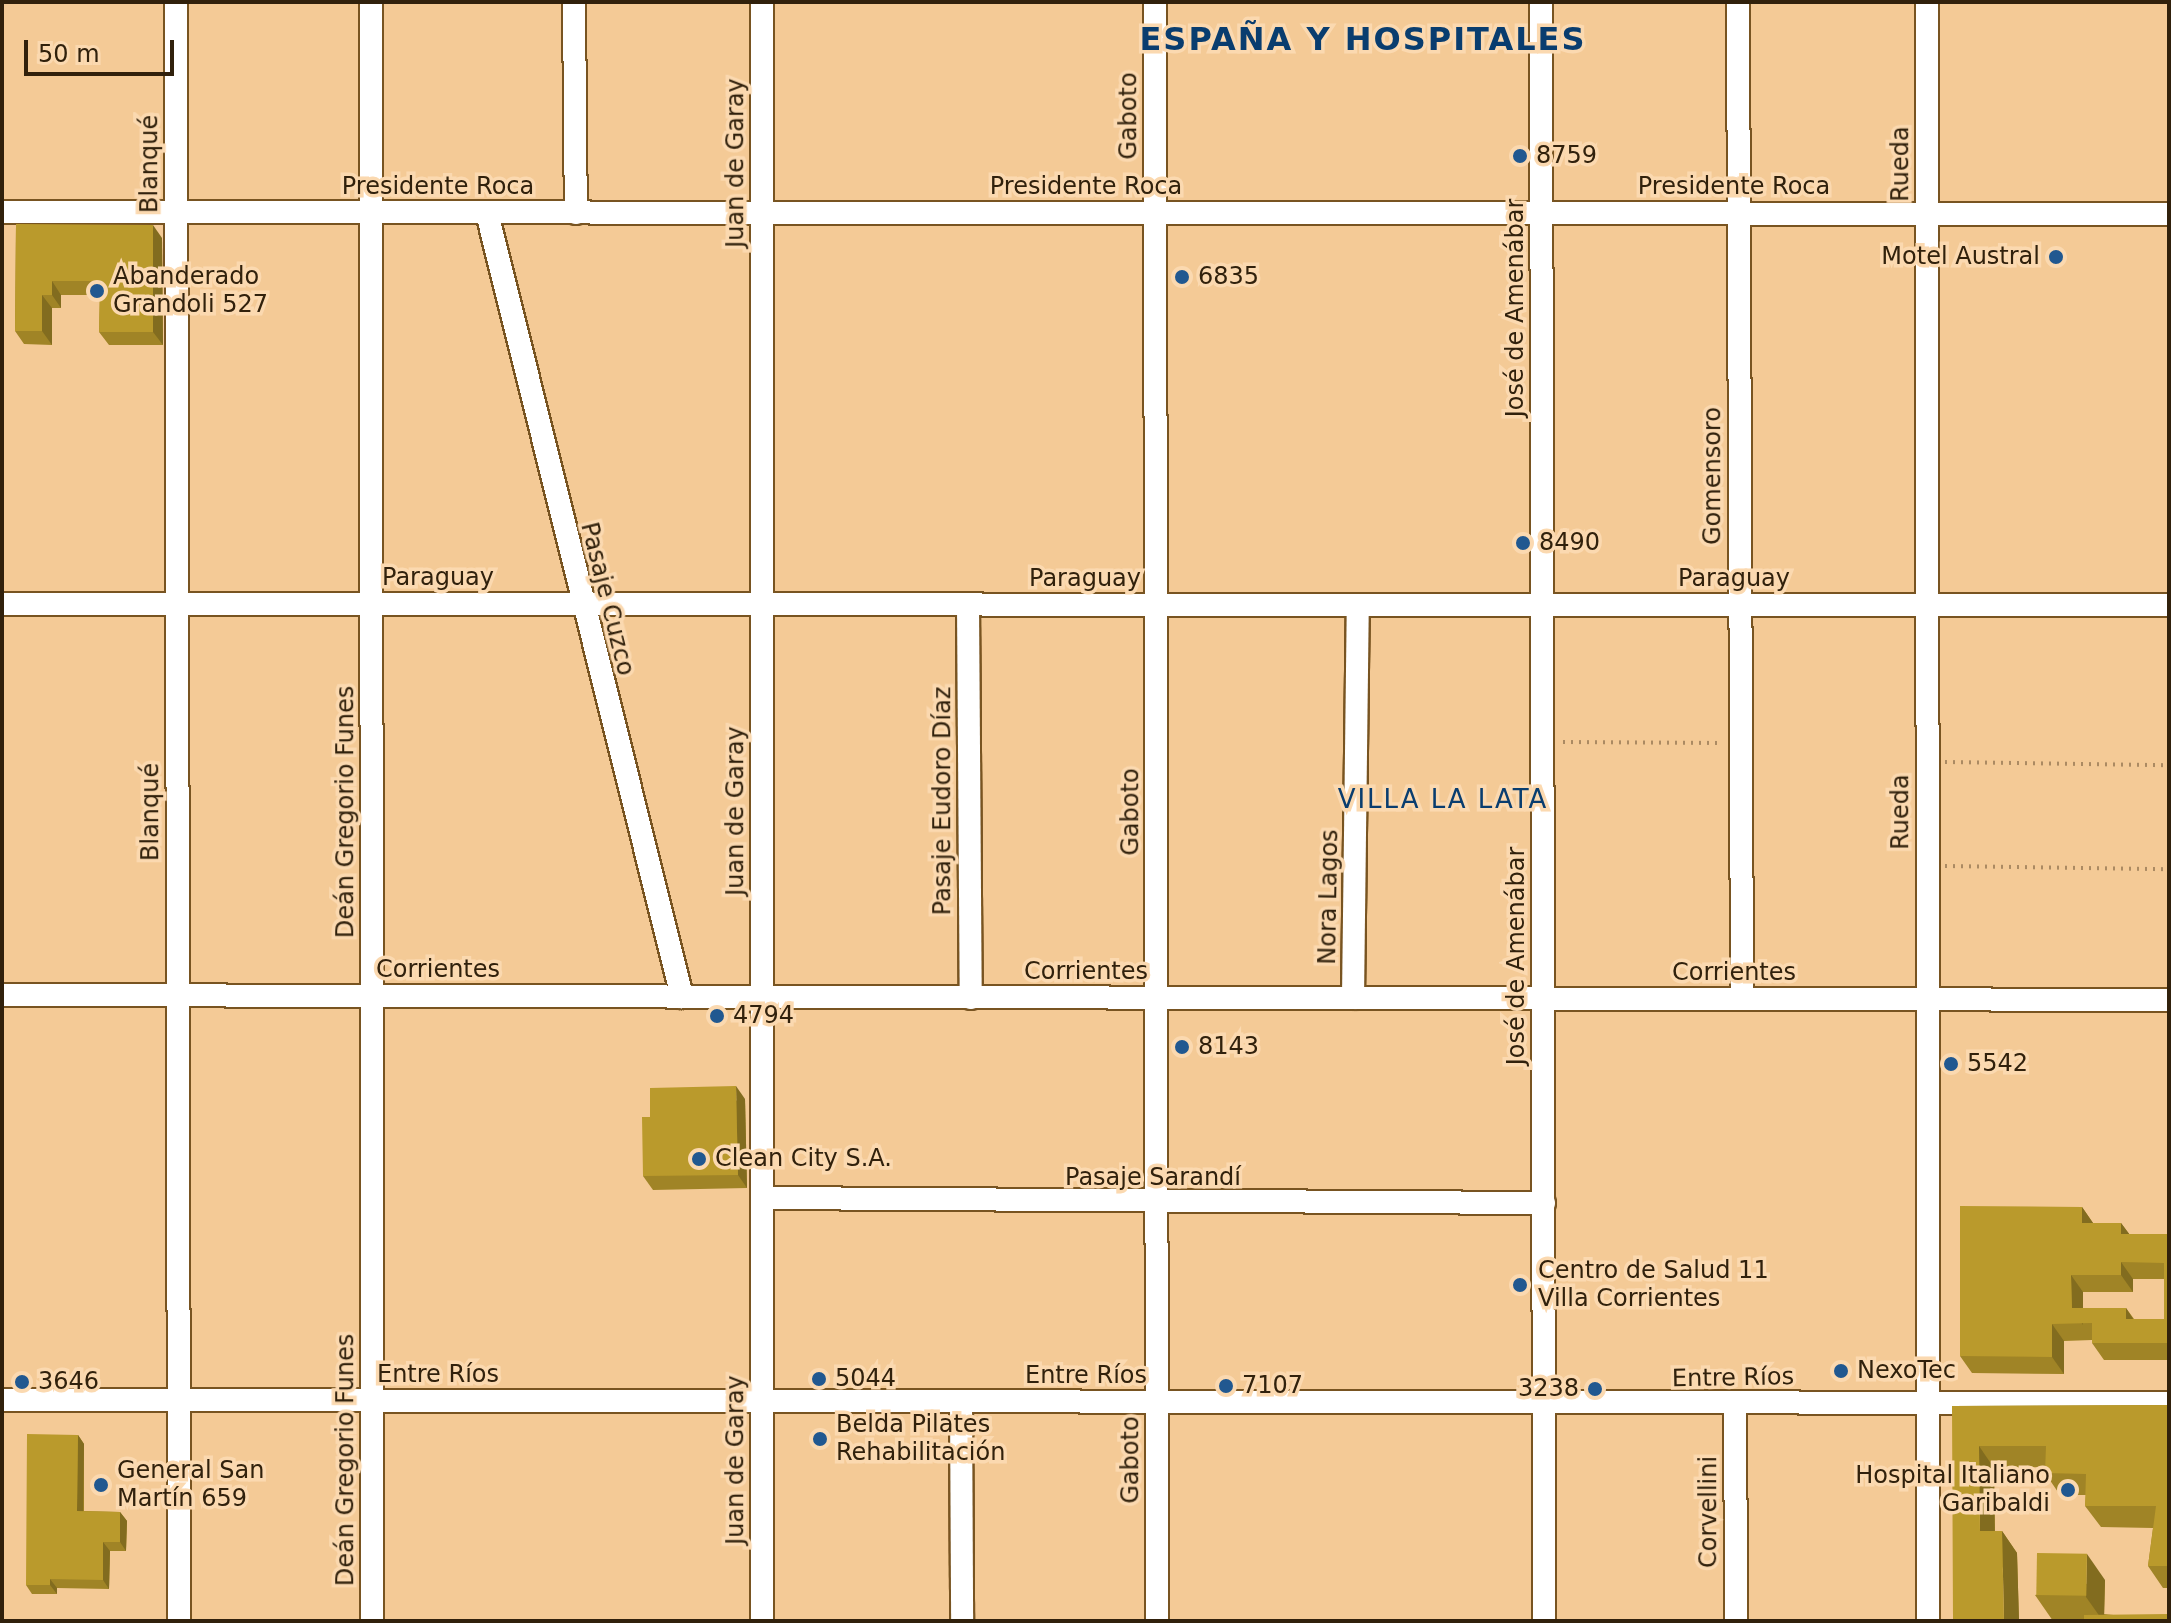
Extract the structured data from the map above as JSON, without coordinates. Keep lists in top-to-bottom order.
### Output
{
  "streets": {
    "street": [
      "Gaboto",
      "Juan de Garay",
      "Blanqué",
      "Rueda",
      "Presidente Roca",
      "José de Amenábar",
      "Gomensoro",
      "Paraguay",
      "Pasaje Cuzco",
      "Pasaje Eudoro Díaz",
      "Deán Gregorio Funes",
      "Nora Lagos",
      "Corrientes",
      "Pasaje Sarandí",
      "Entre Ríos",
      "Corvellini"
    ]
  },
  "crossings": [
    ["Gaboto", "Presidente Roca"],
    ["Gaboto", "Paraguay"],
    ["Gaboto", "Corrientes"],
    ["Gaboto", "Pasaje Sarandí"],
    ["Gaboto", "Entre Ríos"],
    ["Juan de Garay", "Presidente Roca"],
    ["Juan de Garay", "Paraguay"],
    ["Juan de Garay", "Corrientes"],
    ["Juan de Garay", "Pasaje Sarandí"],
    ["Juan de Garay", "Entre Ríos"],
    ["Blanqué", "Presidente Roca"],
    ["Blanqué", "Paraguay"],
    ["Blanqué", "Corrientes"],
    ["Blanqué", "Entre Ríos"],
    ["Rueda", "Presidente Roca"],
    ["Rueda", "Paraguay"],
    ["Rueda", "Corrientes"],
    ["Rueda", "Entre Ríos"],
    ["Presidente Roca", "José de Amenábar"],
    ["Presidente Roca", "Gomensoro"],
    ["Presidente Roca", "Pasaje Cuzco"],
    ["Presidente Roca", "Deán Gregorio Funes"],
    ["José de Amenábar", "Paraguay"],
    ["José de Amenábar", "Corrientes"],
    ["José de Amenábar", "Pasaje Sarandí"],
    ["José de Amenábar", "Entre Ríos"],
    ["Gomensoro", "Paraguay"],
    ["Gomensoro", "Corrientes"],
    ["Paraguay", "Pasaje Cuzco"],
    ["Paraguay", "Pasaje Eudoro Díaz"],
    ["Paraguay", "Deán Gregorio Funes"],
    ["Paraguay", "Nora Lagos"],
    ["Pasaje Cuzco", "Corrientes"],
    ["Pasaje Eudoro Díaz", "Corrientes"],
    ["Deán Gregorio Funes", "Corrientes"],
    ["Deán Gregorio Funes", "Entre Ríos"],
    ["Nora Lagos", "Corrientes"],
    ["Entre Ríos", "Corvellini"]
  ],
  "districts": ["ESPAÑA Y HOSPITALES", "VILLA LA LATA"],
  "places": [
    "8759",
    "Motel Austral",
    "6835",
    "Abanderado Grandoli 527",
    "8490",
    "4794",
    "8143",
    "5542",
    "Clean City S.A.",
    "Centro de Salud 11 Villa Corrientes",
    "NexoTec",
    "5044",
    "3646",
    "7107",
    "3238",
    "Belda Pilates Rehabilitación",
    "General San Martín 659",
    "Hospital Italiano Garibaldi"
  ],
  "scale_bar": "50 m"
}
